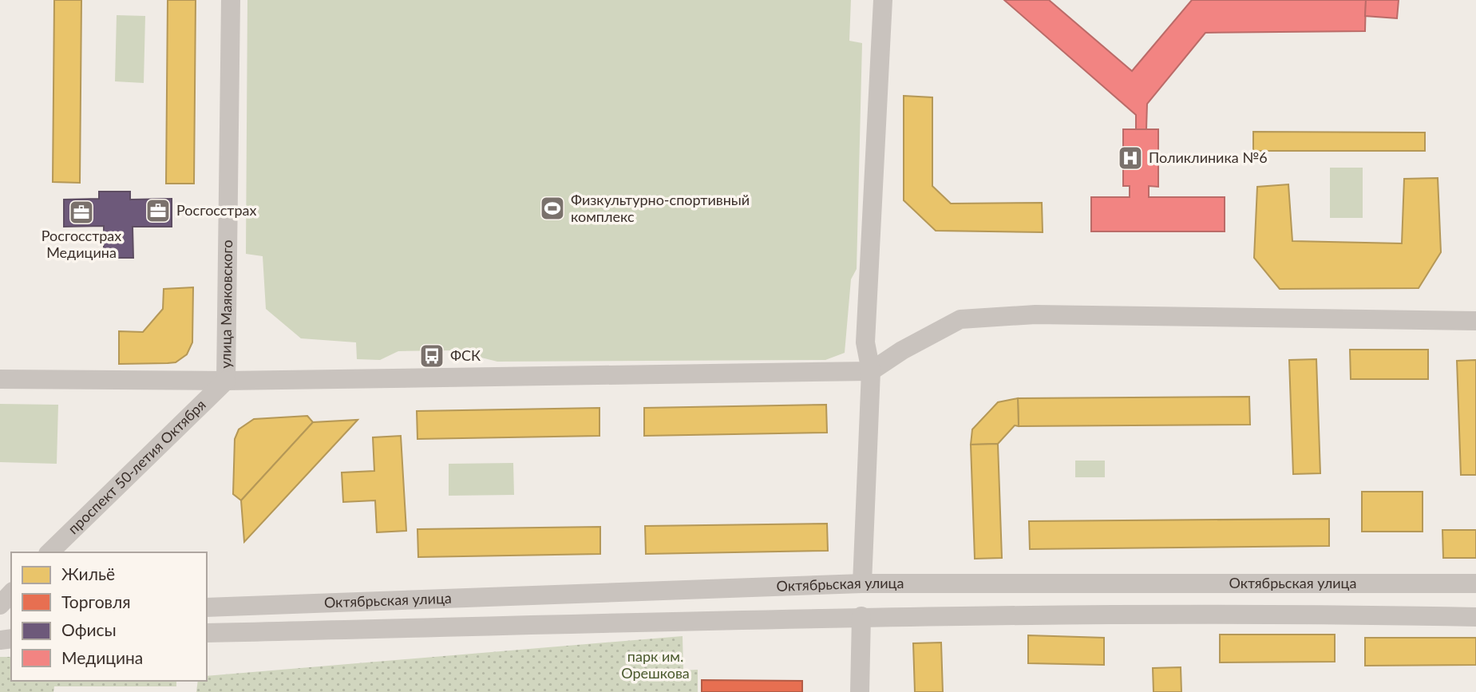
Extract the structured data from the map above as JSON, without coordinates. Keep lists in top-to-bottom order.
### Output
{
  "streets": {
    "street": ["улица Маяковского", "проспект 50-летия Октября", "Октябрьская улица"]
  },
  "crossings": [
    ["улица Маяковского", "проспект 50-летия Октября"]
  ],
  "parks": ["парк им. Орешкова"],
  "places": {
    "hospital": ["Поликлиника №6"],
    "sports": ["Физкультурно-спортивный комплекс"],
    "office": ["Росгосстрах", "Росгосстрах Медицина"],
    "bus stop": ["ФСК"]
  },
  "legend": [
    "Жильё",
    "Торговля",
    "Офисы",
    "Медицина"
  ]
}
